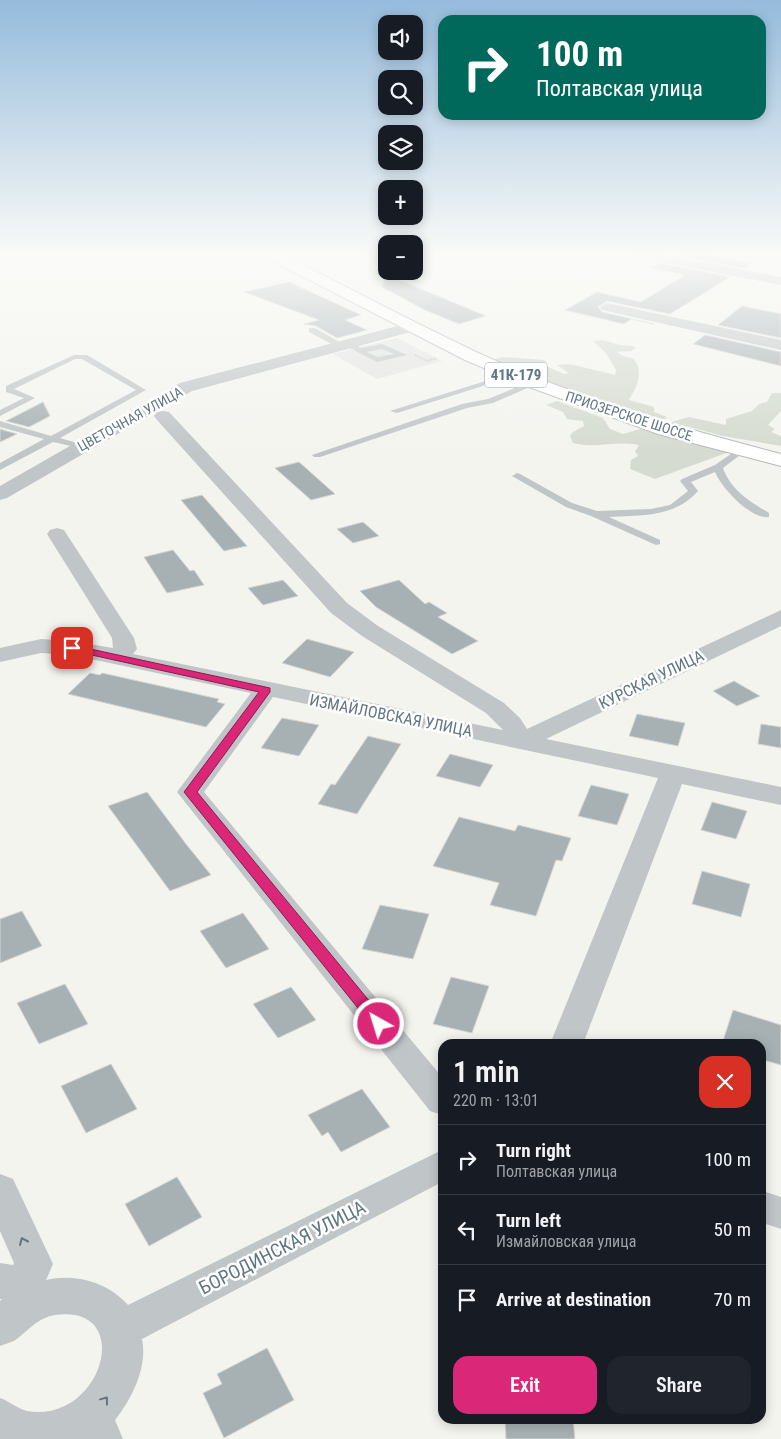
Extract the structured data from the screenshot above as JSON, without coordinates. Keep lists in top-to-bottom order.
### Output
{
  "streets": {
    "main road": ["41К-179", "ПРИОЗЕРСКОЕ ШОССЕ"],
    "street": [
      "ЦВЕТОЧНАЯ УЛИЦА",
      "КУРСКАЯ УЛИЦА",
      "ИЗМАЙЛОВСКАЯ УЛИЦА",
      "БОРОДИНСКАЯ УЛИЦА"
    ]
  },
  "crossings": [
    ["ПРИОЗЕРСКОЕ ШОССЕ", "ЦВЕТОЧНАЯ УЛИЦА"],
    ["КУРСКАЯ УЛИЦА", "ИЗМАЙЛОВСКАЯ УЛИЦА"]
  ],
  "page": {
    "map_buttons": ["+", "−"],
    "turn": ["100 m", "Полтавская улица"],
    "heading": ["1 min", "220 m · 13:01"],
    "list": [
      {
        "name": "Turn right",
        "note": "Полтавская улица",
        "value": "100 m"
      },
      {
        "name": "Turn left",
        "note": "Измайловская улица",
        "value": "50 m"
      },
      {
        "name": "Arrive at destination",
        "value": "70 m"
      }
    ],
    "buttons": ["Exit", "Share"]
  }
}
